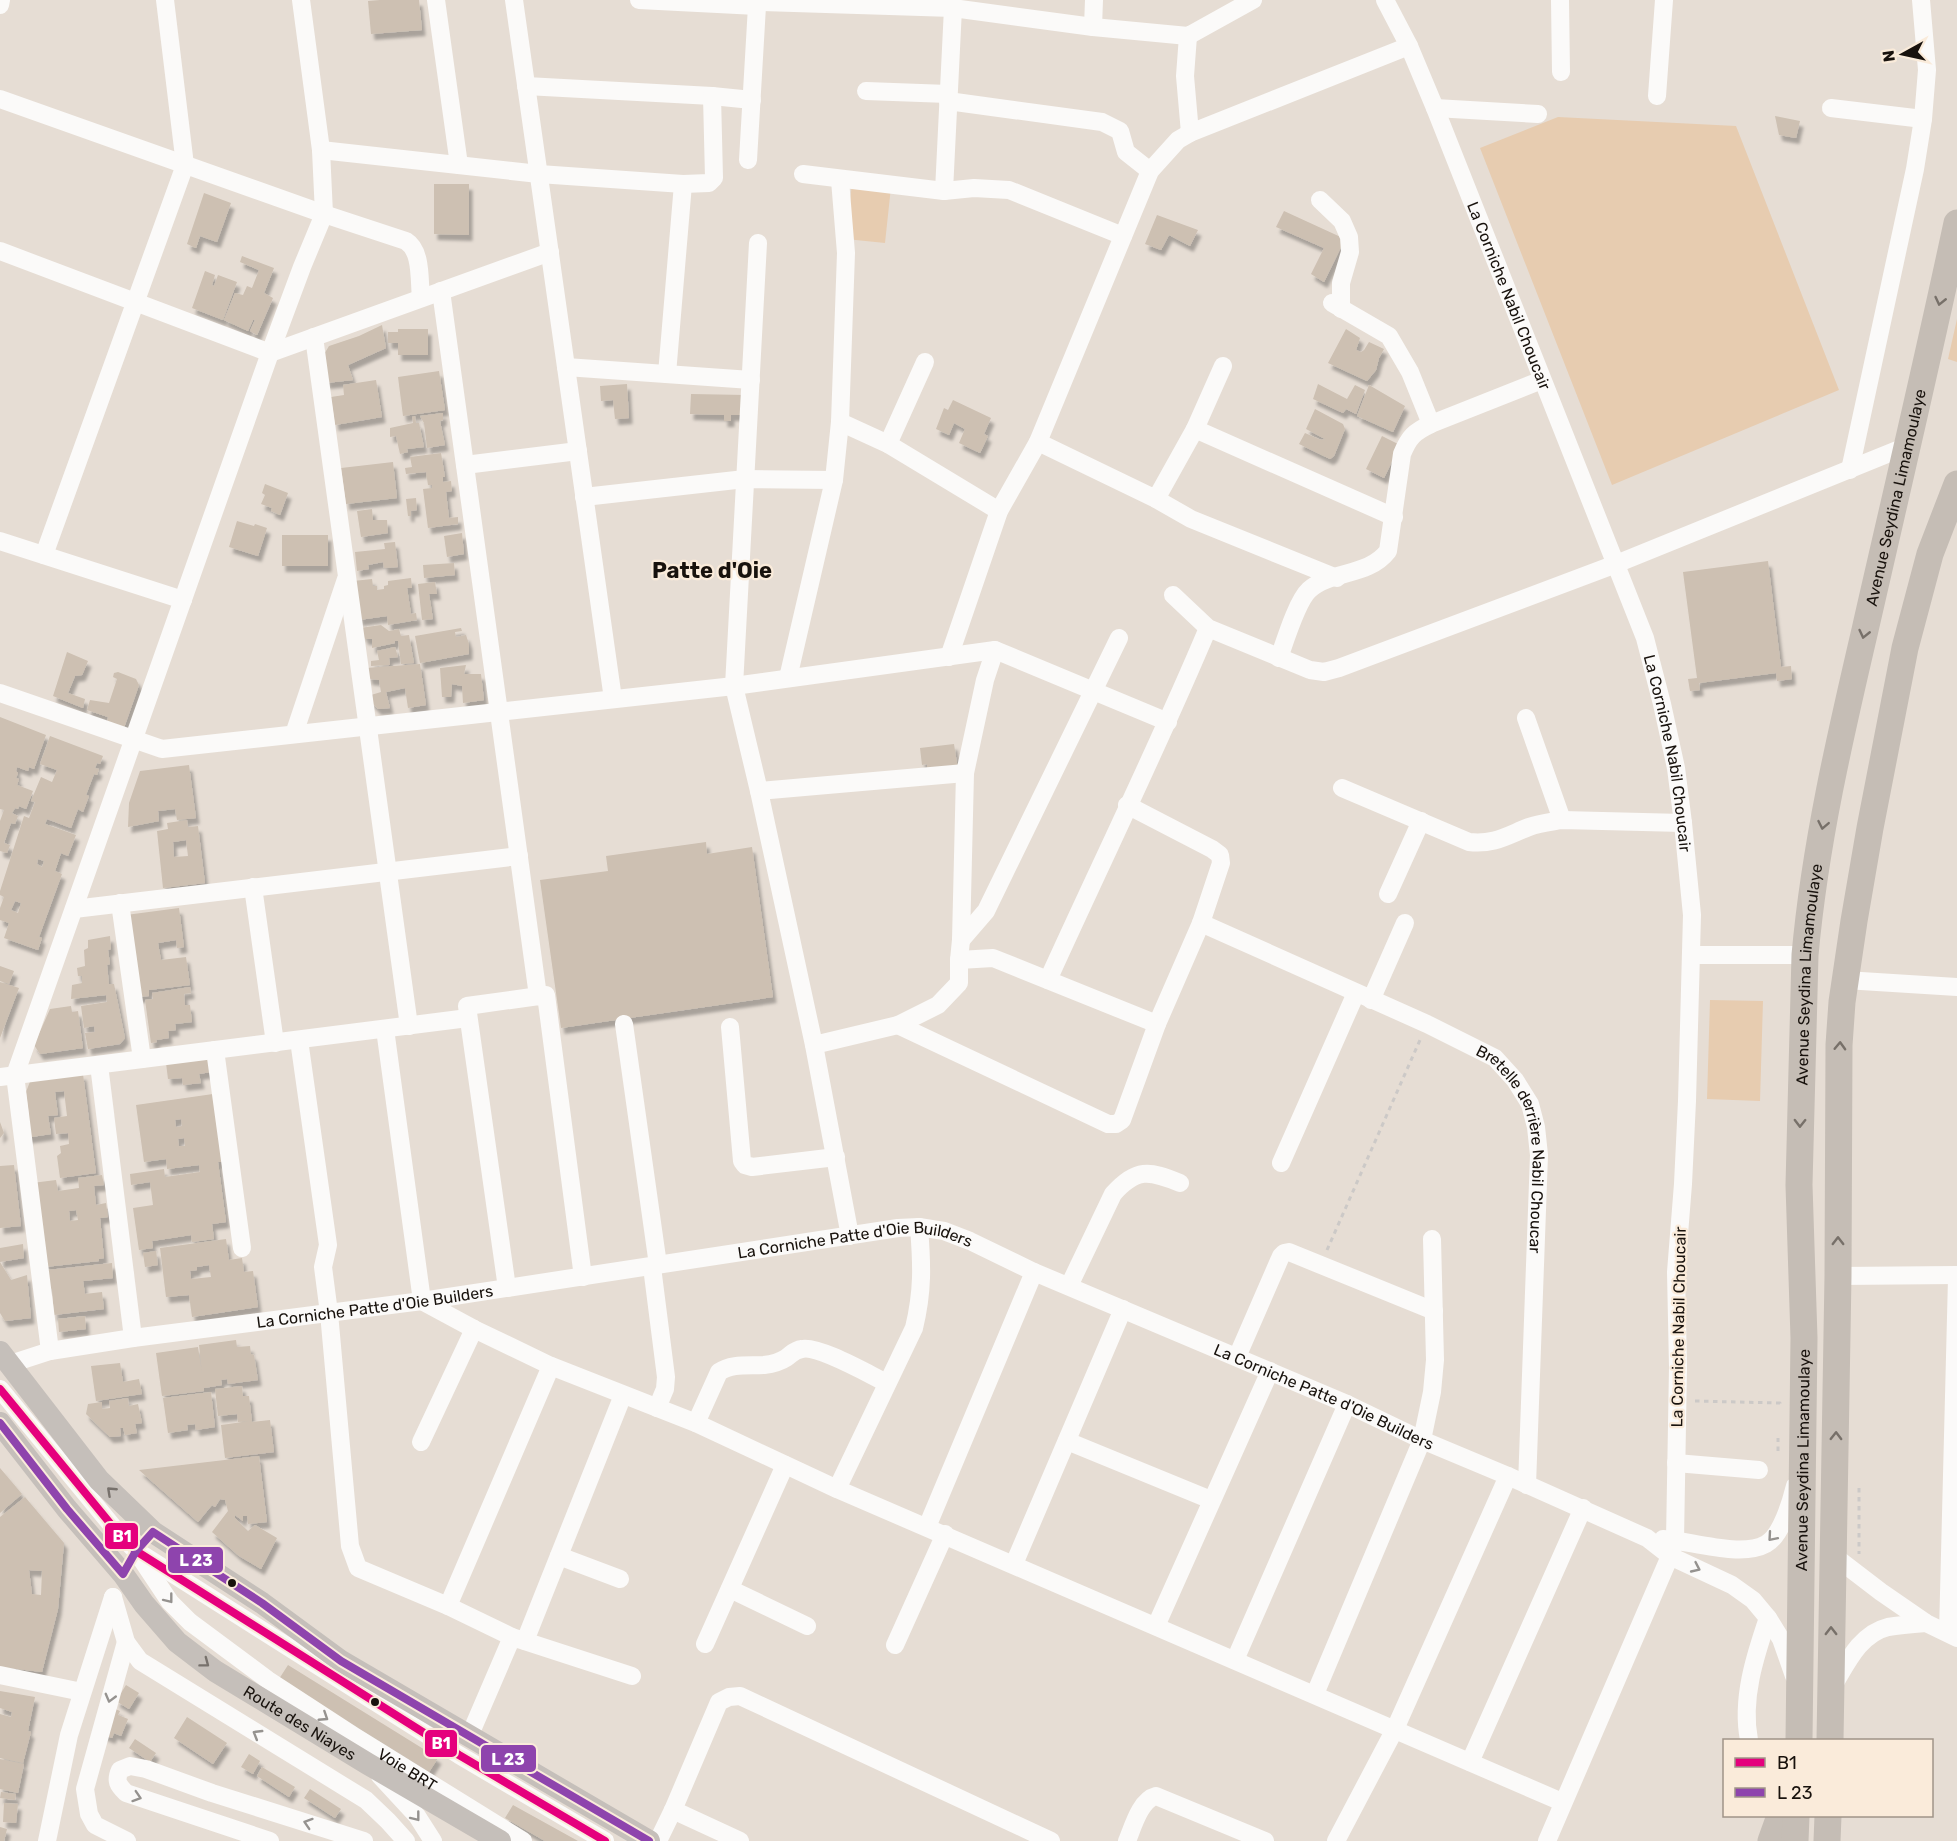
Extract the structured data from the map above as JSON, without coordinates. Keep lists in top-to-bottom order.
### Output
{
  "streets": {
    "highway": ["Avenue Seydina Limamoulaye"],
    "main road": ["Route des Niayes"],
    "street": [
      "La Corniche Nabil Choucair",
      "Bretelle derrière Nabil Choucar",
      "La Corniche Patte d'Oie Builders",
      "Voie BRT"
    ]
  },
  "crossings": [
    ["La Corniche Nabil Choucair", "La Corniche Patte d'Oie Builders"],
    ["Bretelle derrière Nabil Choucar", "La Corniche Patte d'Oie Builders"]
  ],
  "districts": ["Patte d'Oie"],
  "lines": ["transit line B1"],
  "legend": ["B1", "L 23"],
  "north": "left"
}
